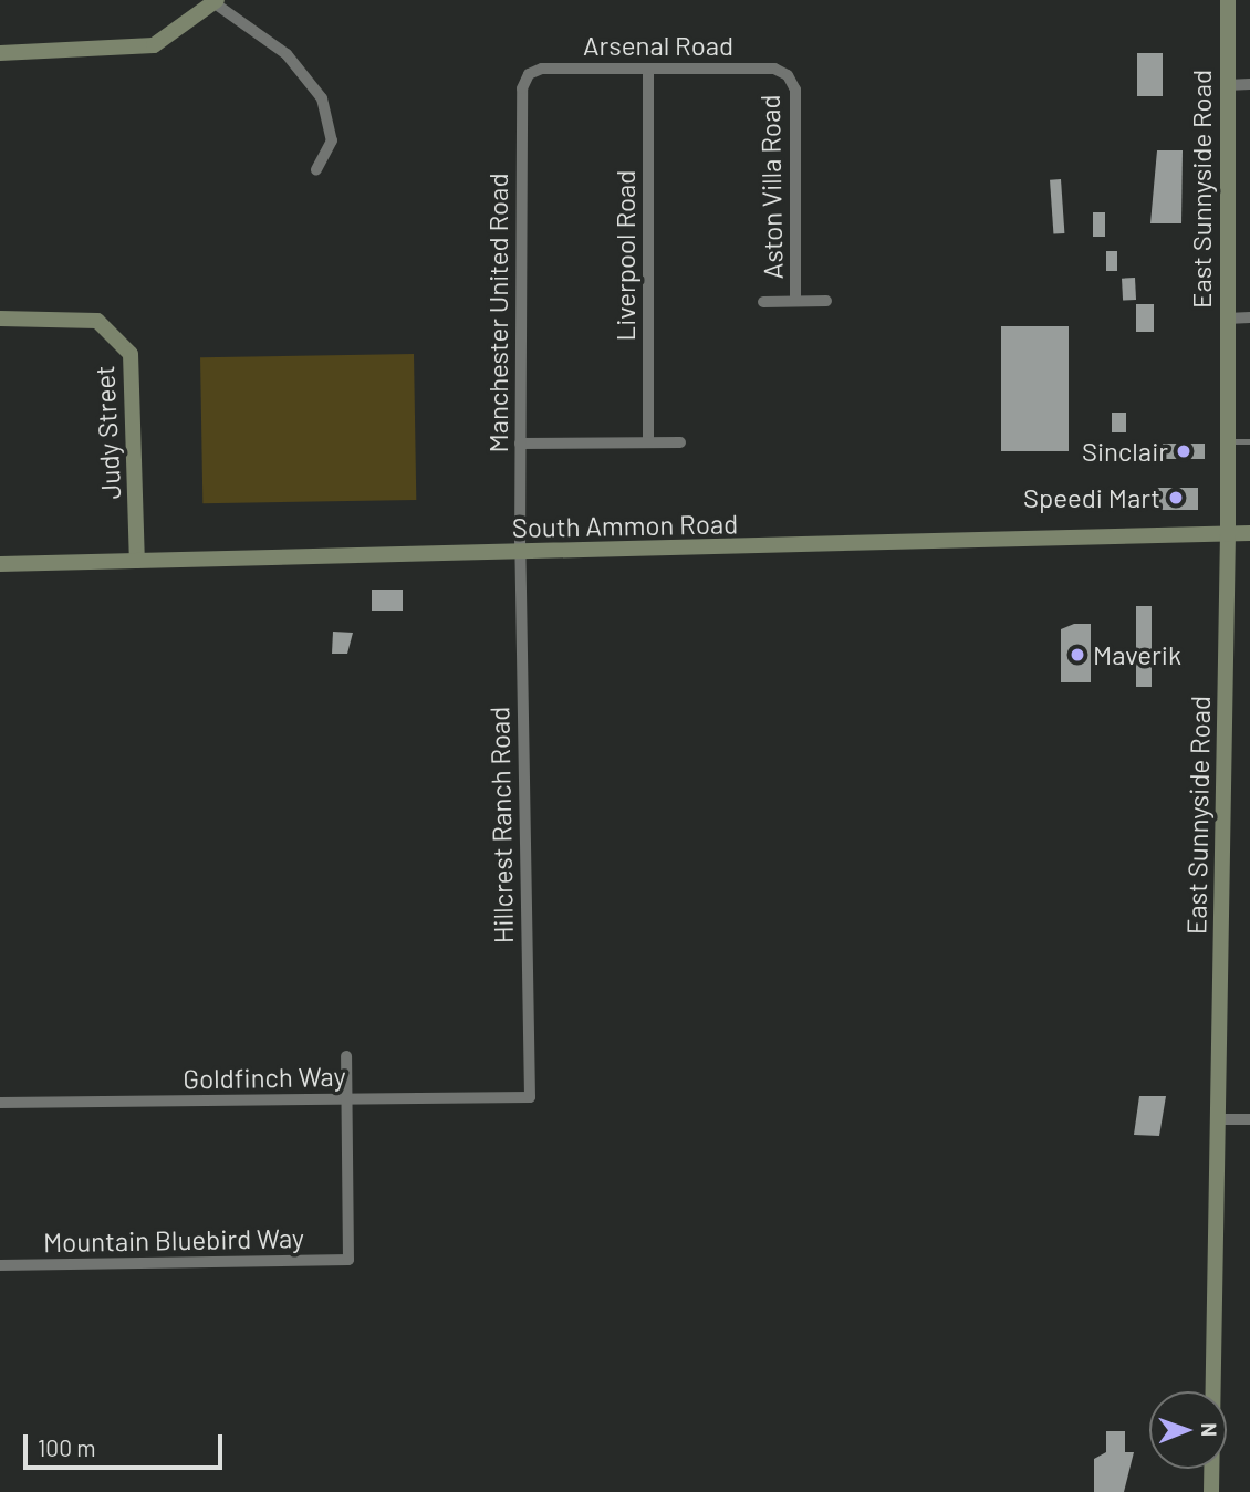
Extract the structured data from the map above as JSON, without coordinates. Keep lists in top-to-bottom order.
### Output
{
  "streets": {
    "street": [
      "Arsenal Road",
      "Aston Villa Road",
      "East Sunnyside Road",
      "Liverpool Road",
      "Manchester United Road",
      "Judy Street",
      "South Ammon Road",
      "Hillcrest Ranch Road",
      "Goldfinch Way",
      "Mountain Bluebird Way"
    ]
  },
  "crossings": [
    ["Arsenal Road", "Aston Villa Road"],
    ["Arsenal Road", "Liverpool Road"],
    ["Arsenal Road", "Manchester United Road"],
    ["East Sunnyside Road", "South Ammon Road"],
    ["Manchester United Road", "South Ammon Road"],
    ["Manchester United Road", "Hillcrest Ranch Road"],
    ["Judy Street", "South Ammon Road"],
    ["South Ammon Road", "Hillcrest Ranch Road"],
    ["Hillcrest Ranch Road", "Goldfinch Way"],
    ["Goldfinch Way", "Mountain Bluebird Way"]
  ],
  "places": ["Sinclair", "Speedi Mart", "Maverik"],
  "scale_bar": "100 m",
  "north": "right"
}
